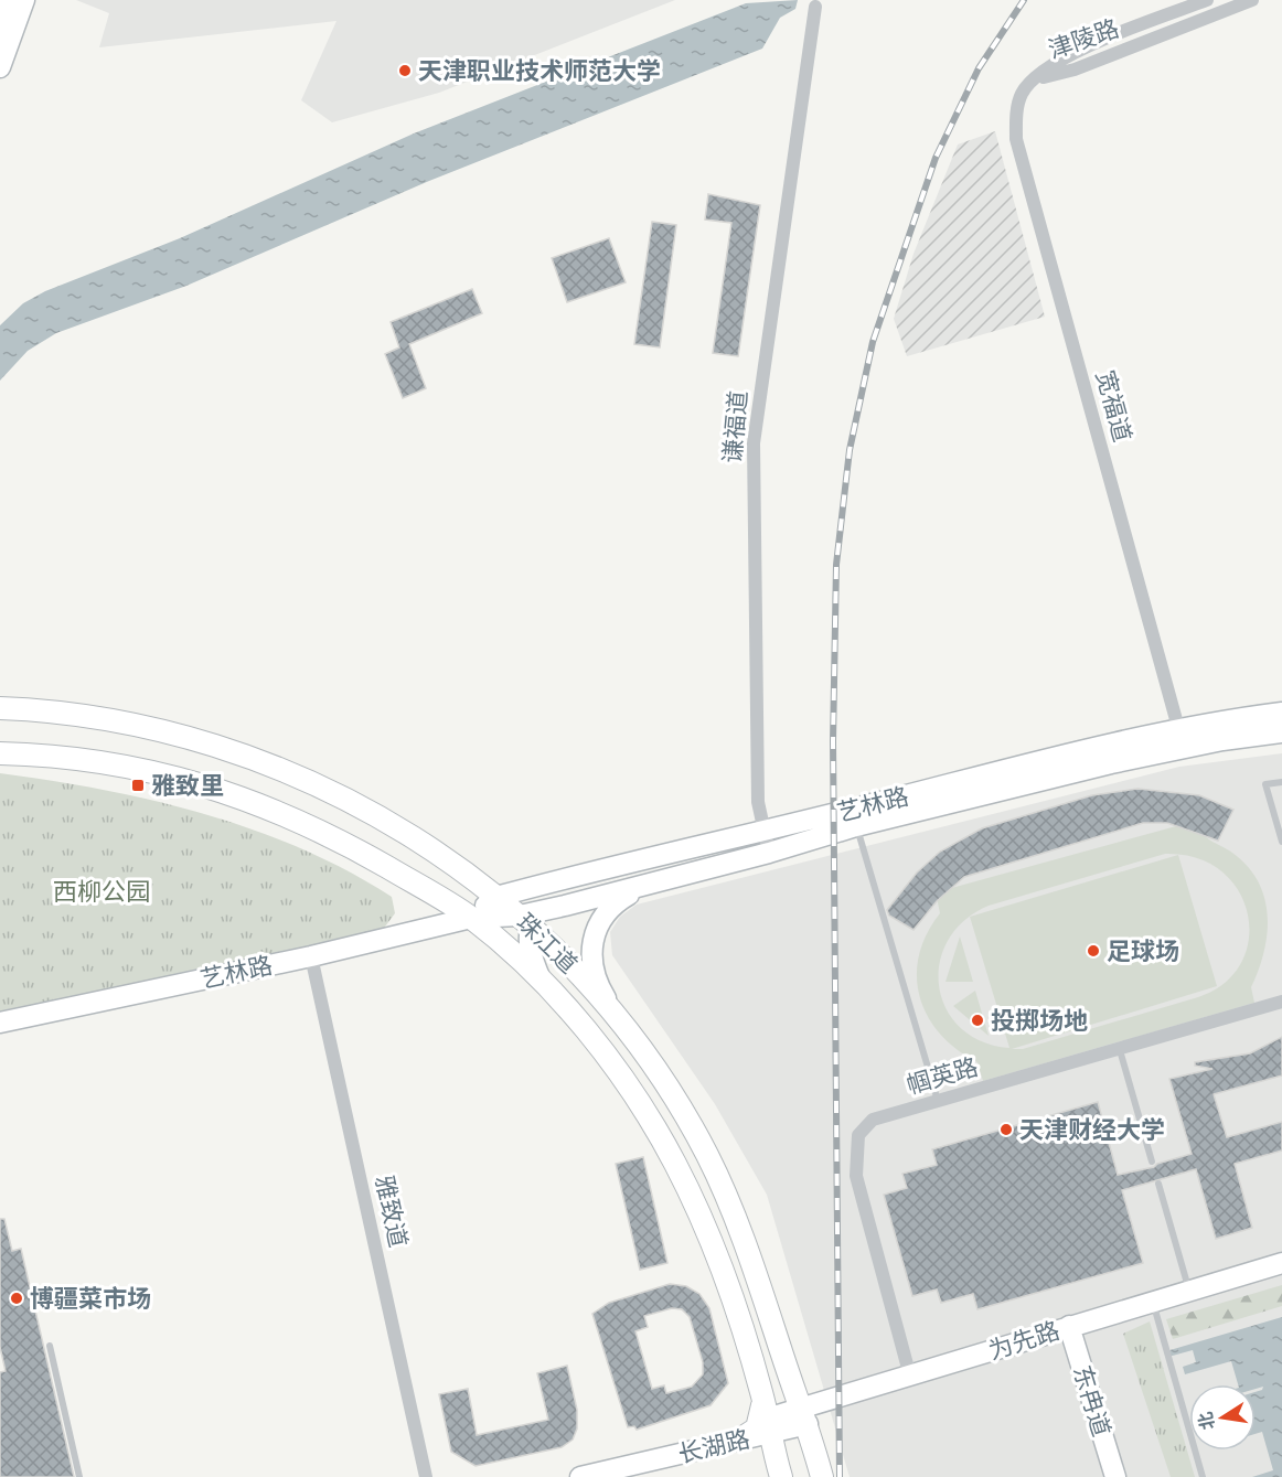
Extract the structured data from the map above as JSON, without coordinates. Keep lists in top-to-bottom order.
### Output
{
  "streets": {
    "main road": ["珠江道"],
    "street": [
      "津陵路",
      "宽福道",
      "谦福道",
      "艺林路",
      "帼英路",
      "雅致道",
      "为先路",
      "东冉道",
      "长湖路"
    ]
  },
  "crossings": [
    ["津陵路", "宽福道"],
    ["宽福道", "艺林路"],
    ["谦福道", "艺林路"],
    ["艺林路", "珠江道"],
    ["艺林路", "雅致道"],
    ["珠江道", "为先路"],
    ["珠江道", "长湖路"],
    ["帼英路", "为先路"],
    ["为先路", "东冉道"],
    ["为先路", "长湖路"]
  ],
  "parks": ["西柳公园"],
  "places": {
    "other": [
      "天津职业技术师范大学",
      "足球场",
      "投掷场地",
      "天津财经大学",
      "博疆菜市场"
    ],
    "transit": ["雅致里"]
  },
  "north": "left"
}
